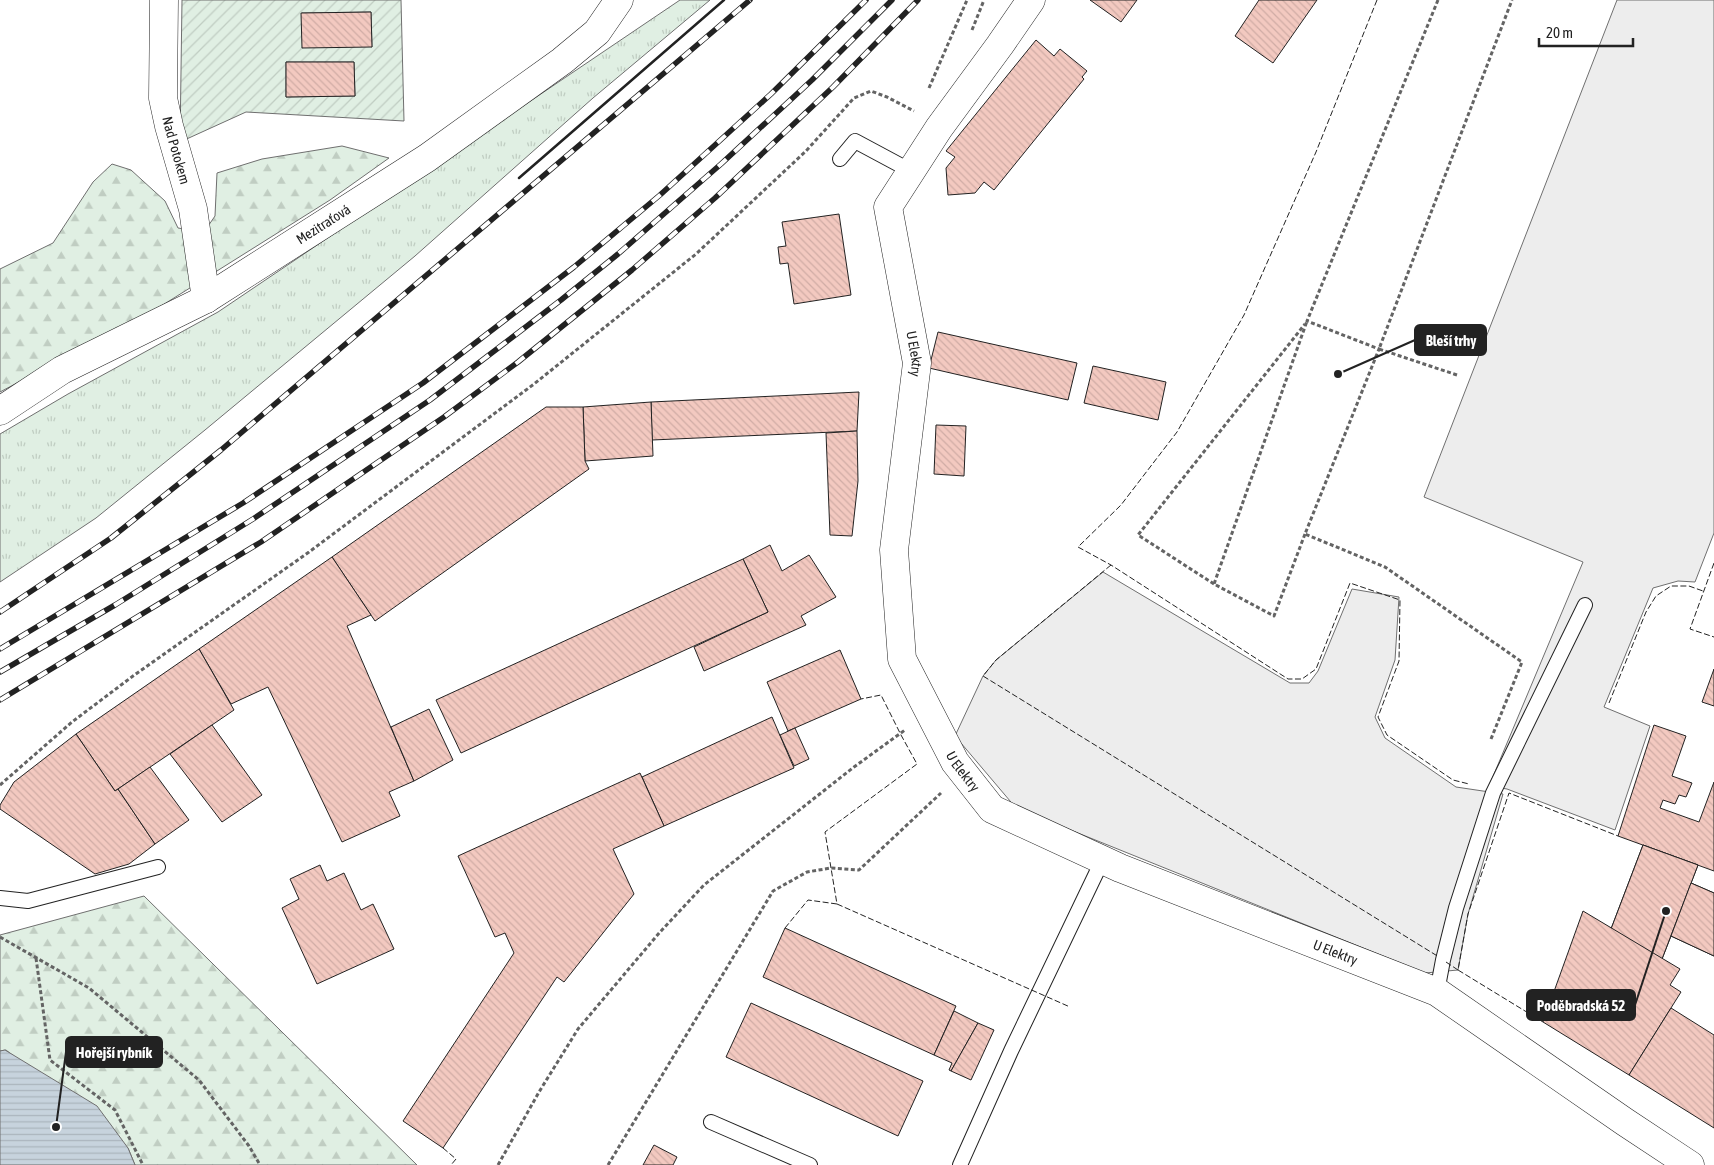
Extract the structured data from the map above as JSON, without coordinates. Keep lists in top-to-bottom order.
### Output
{
  "streets": {
    "street": ["Nad Potokem", "Mezitraťová", "U Elektry"]
  },
  "crossings": [
    ["Nad Potokem", "Mezitraťová"]
  ],
  "places": ["Bleší trhy", "Poděbradská 52", "Hořejší rybník"],
  "scale_bar": "20 m"
}
